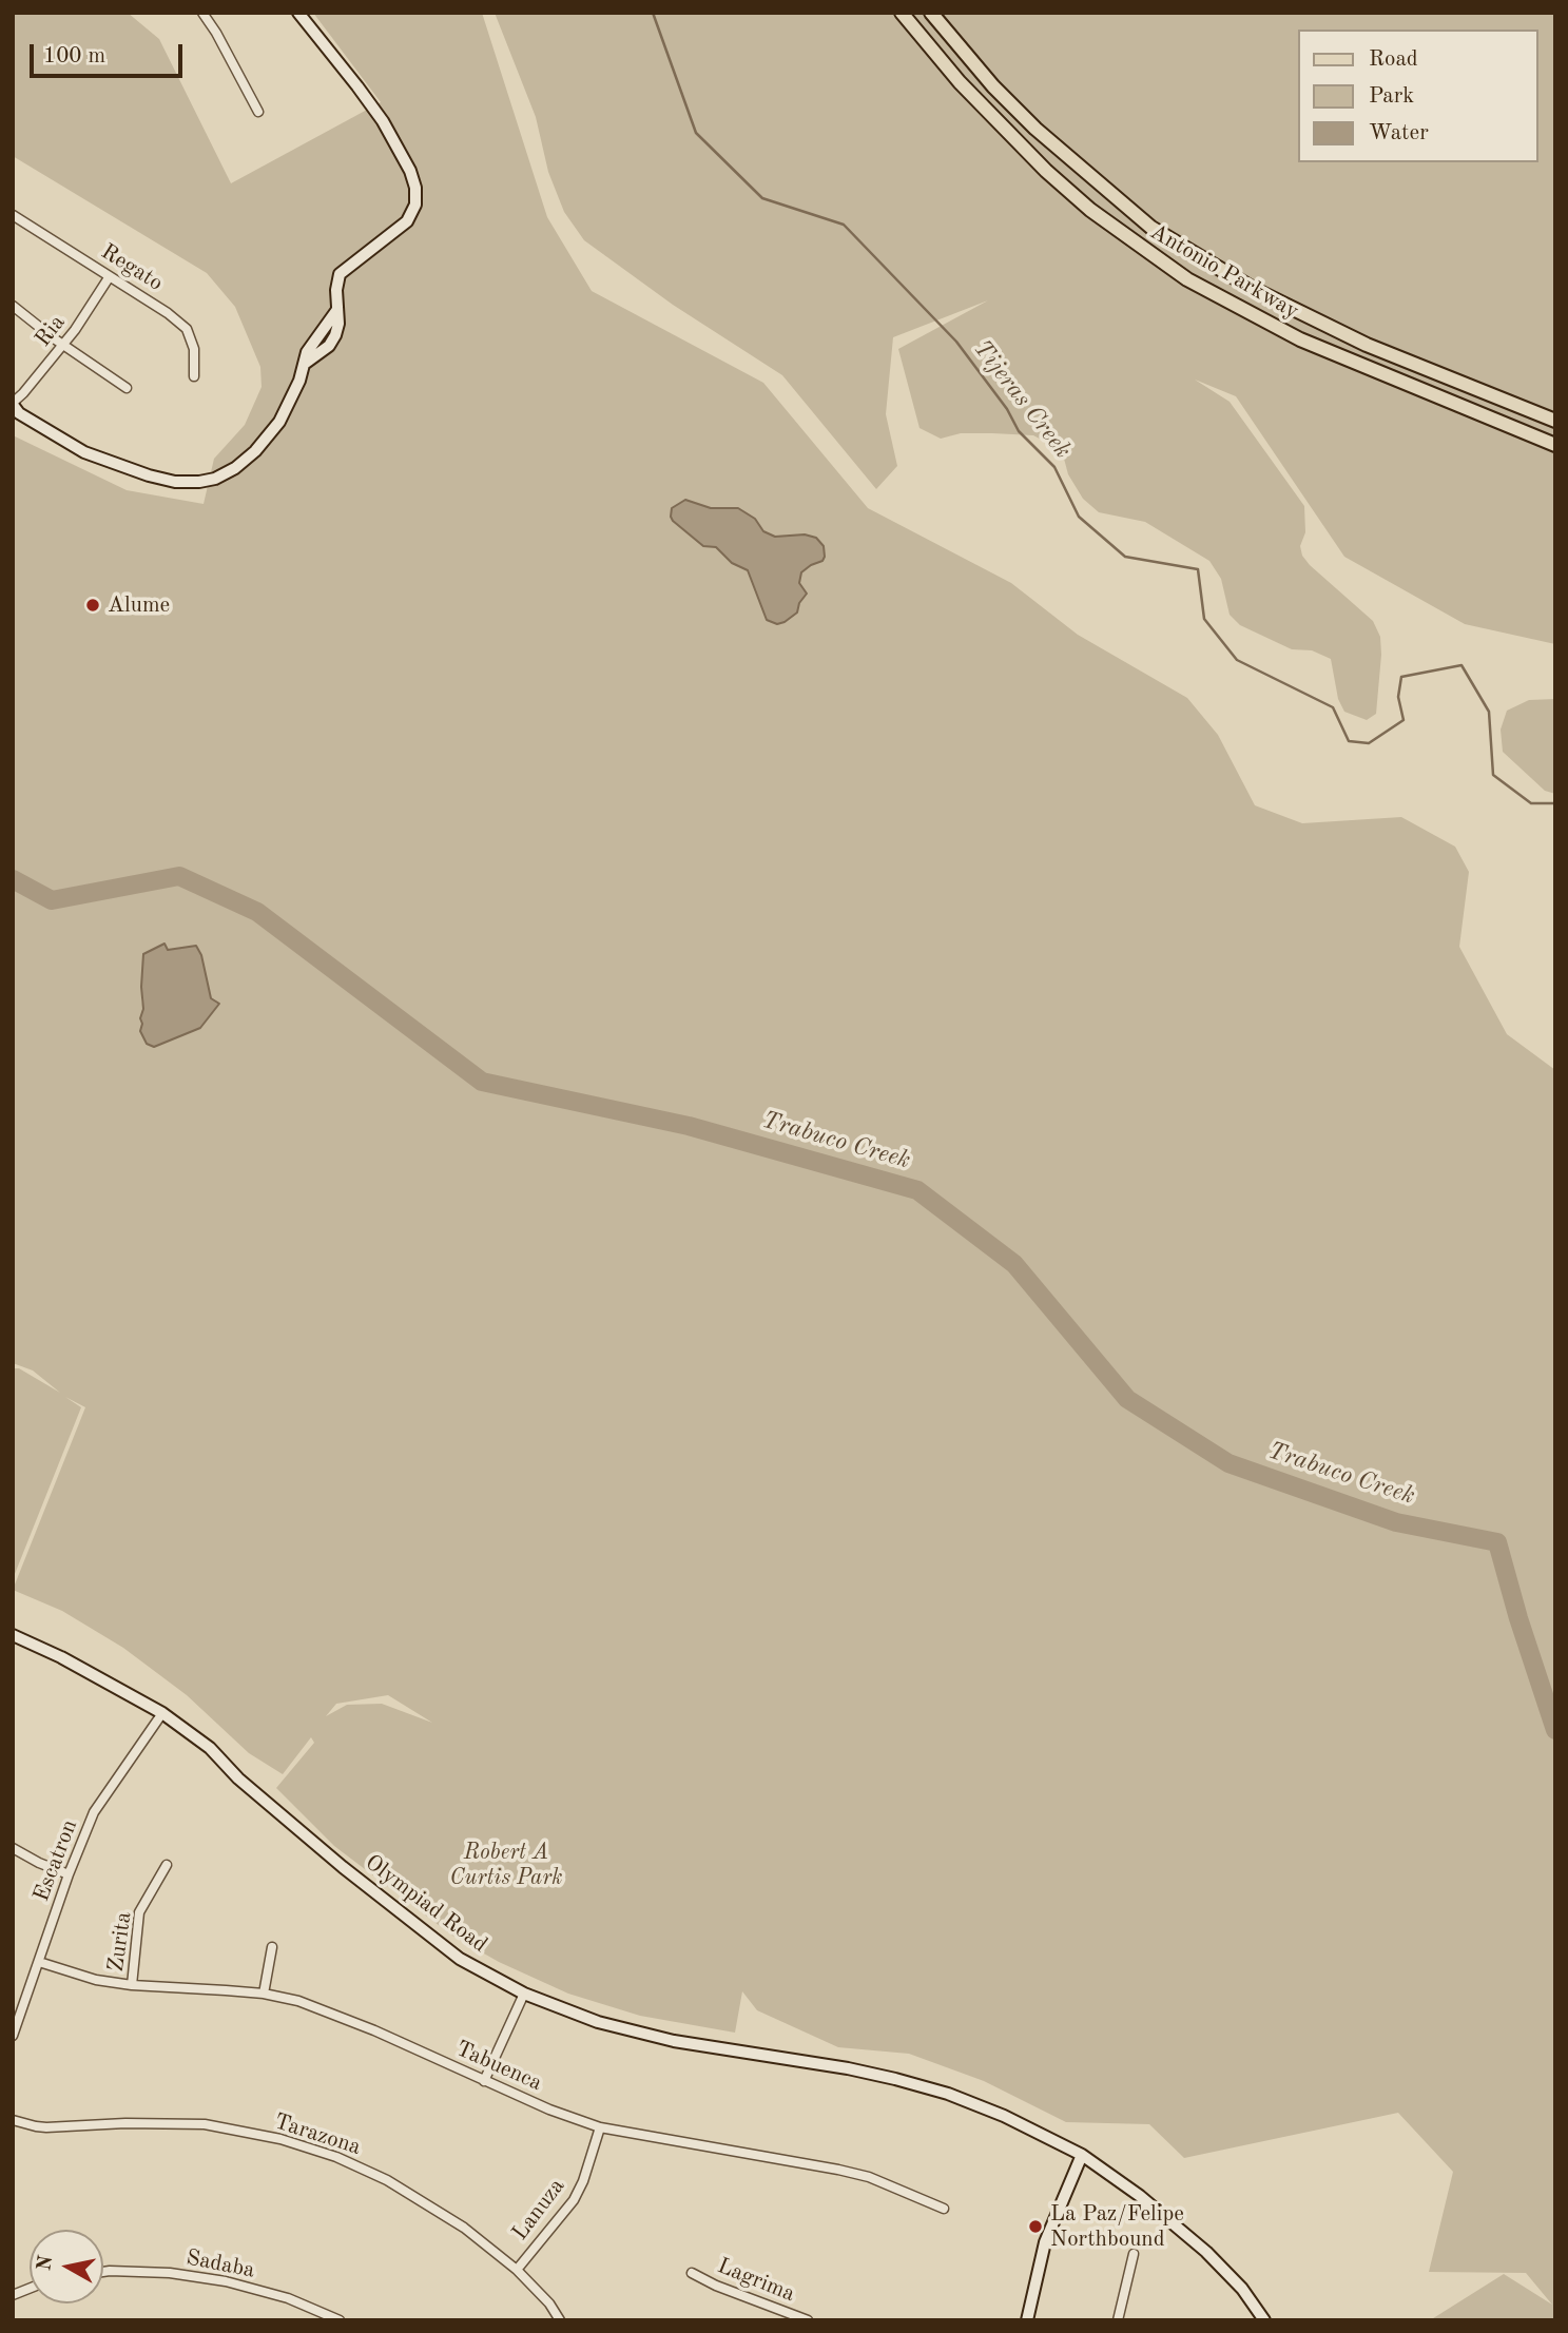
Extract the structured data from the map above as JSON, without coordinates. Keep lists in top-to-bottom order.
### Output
{
  "streets": {
    "main road": ["Antonio Parkway", "Olympiad Road"],
    "street": [
      "Regato",
      "Ria",
      "Escatron",
      "Zurita",
      "Tabuenca",
      "Tarazona",
      "Lanuza",
      "Sadaba",
      "Lagrima"
    ]
  },
  "crossings": [
    ["Regato", "Ria"],
    ["Escatron", "Olympiad Road"],
    ["Escatron", "Tabuenca"],
    ["Zurita", "Tabuenca"],
    ["Tabuenca", "Lanuza"],
    ["Tarazona", "Lanuza"]
  ],
  "water": ["Tijeras Creek", "Trabuco Creek"],
  "parks": ["Robert A Curtis Park"],
  "places": ["Alume", "La Paz/Felipe Northbound"],
  "legend": ["Road", "Park", "Water"],
  "scale_bar": "100 m",
  "north": "left"
}
